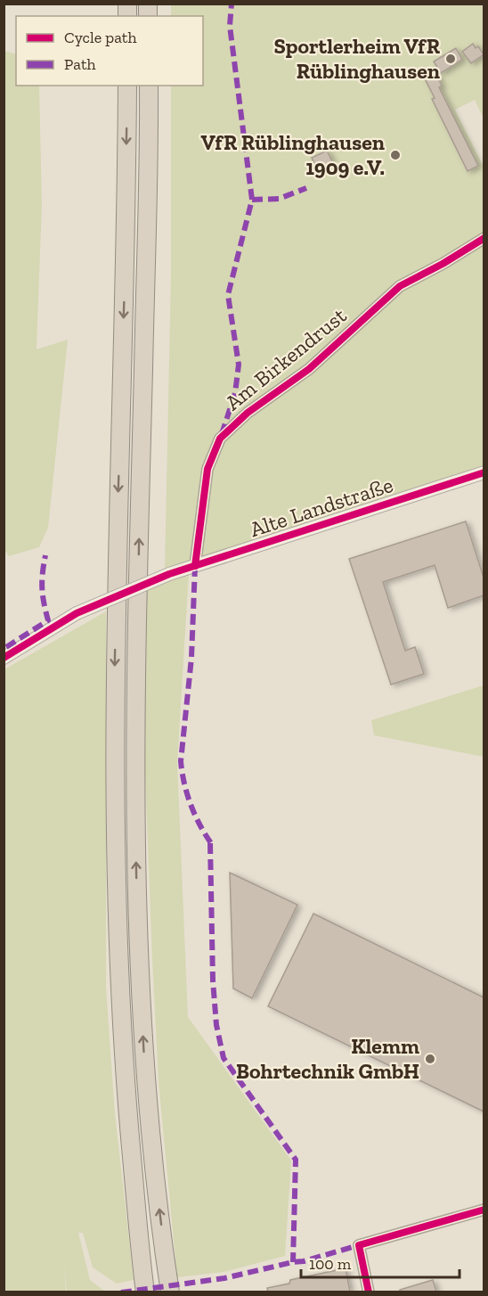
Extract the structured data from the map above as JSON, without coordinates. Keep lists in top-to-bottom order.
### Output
{
  "streets": {
    "street": ["Am Birkendrust", "Alte Landstraße"]
  },
  "crossings": [
    ["Am Birkendrust", "Alte Landstraße"]
  ],
  "places": ["Sportlerheim VfR Rüblinghausen", "VfR Rüblinghausen 1909 e.V.", "Klemm Bohrtechnik GmbH"],
  "legend": ["Cycle path", "Path"],
  "scale_bar": "100 m"
}
